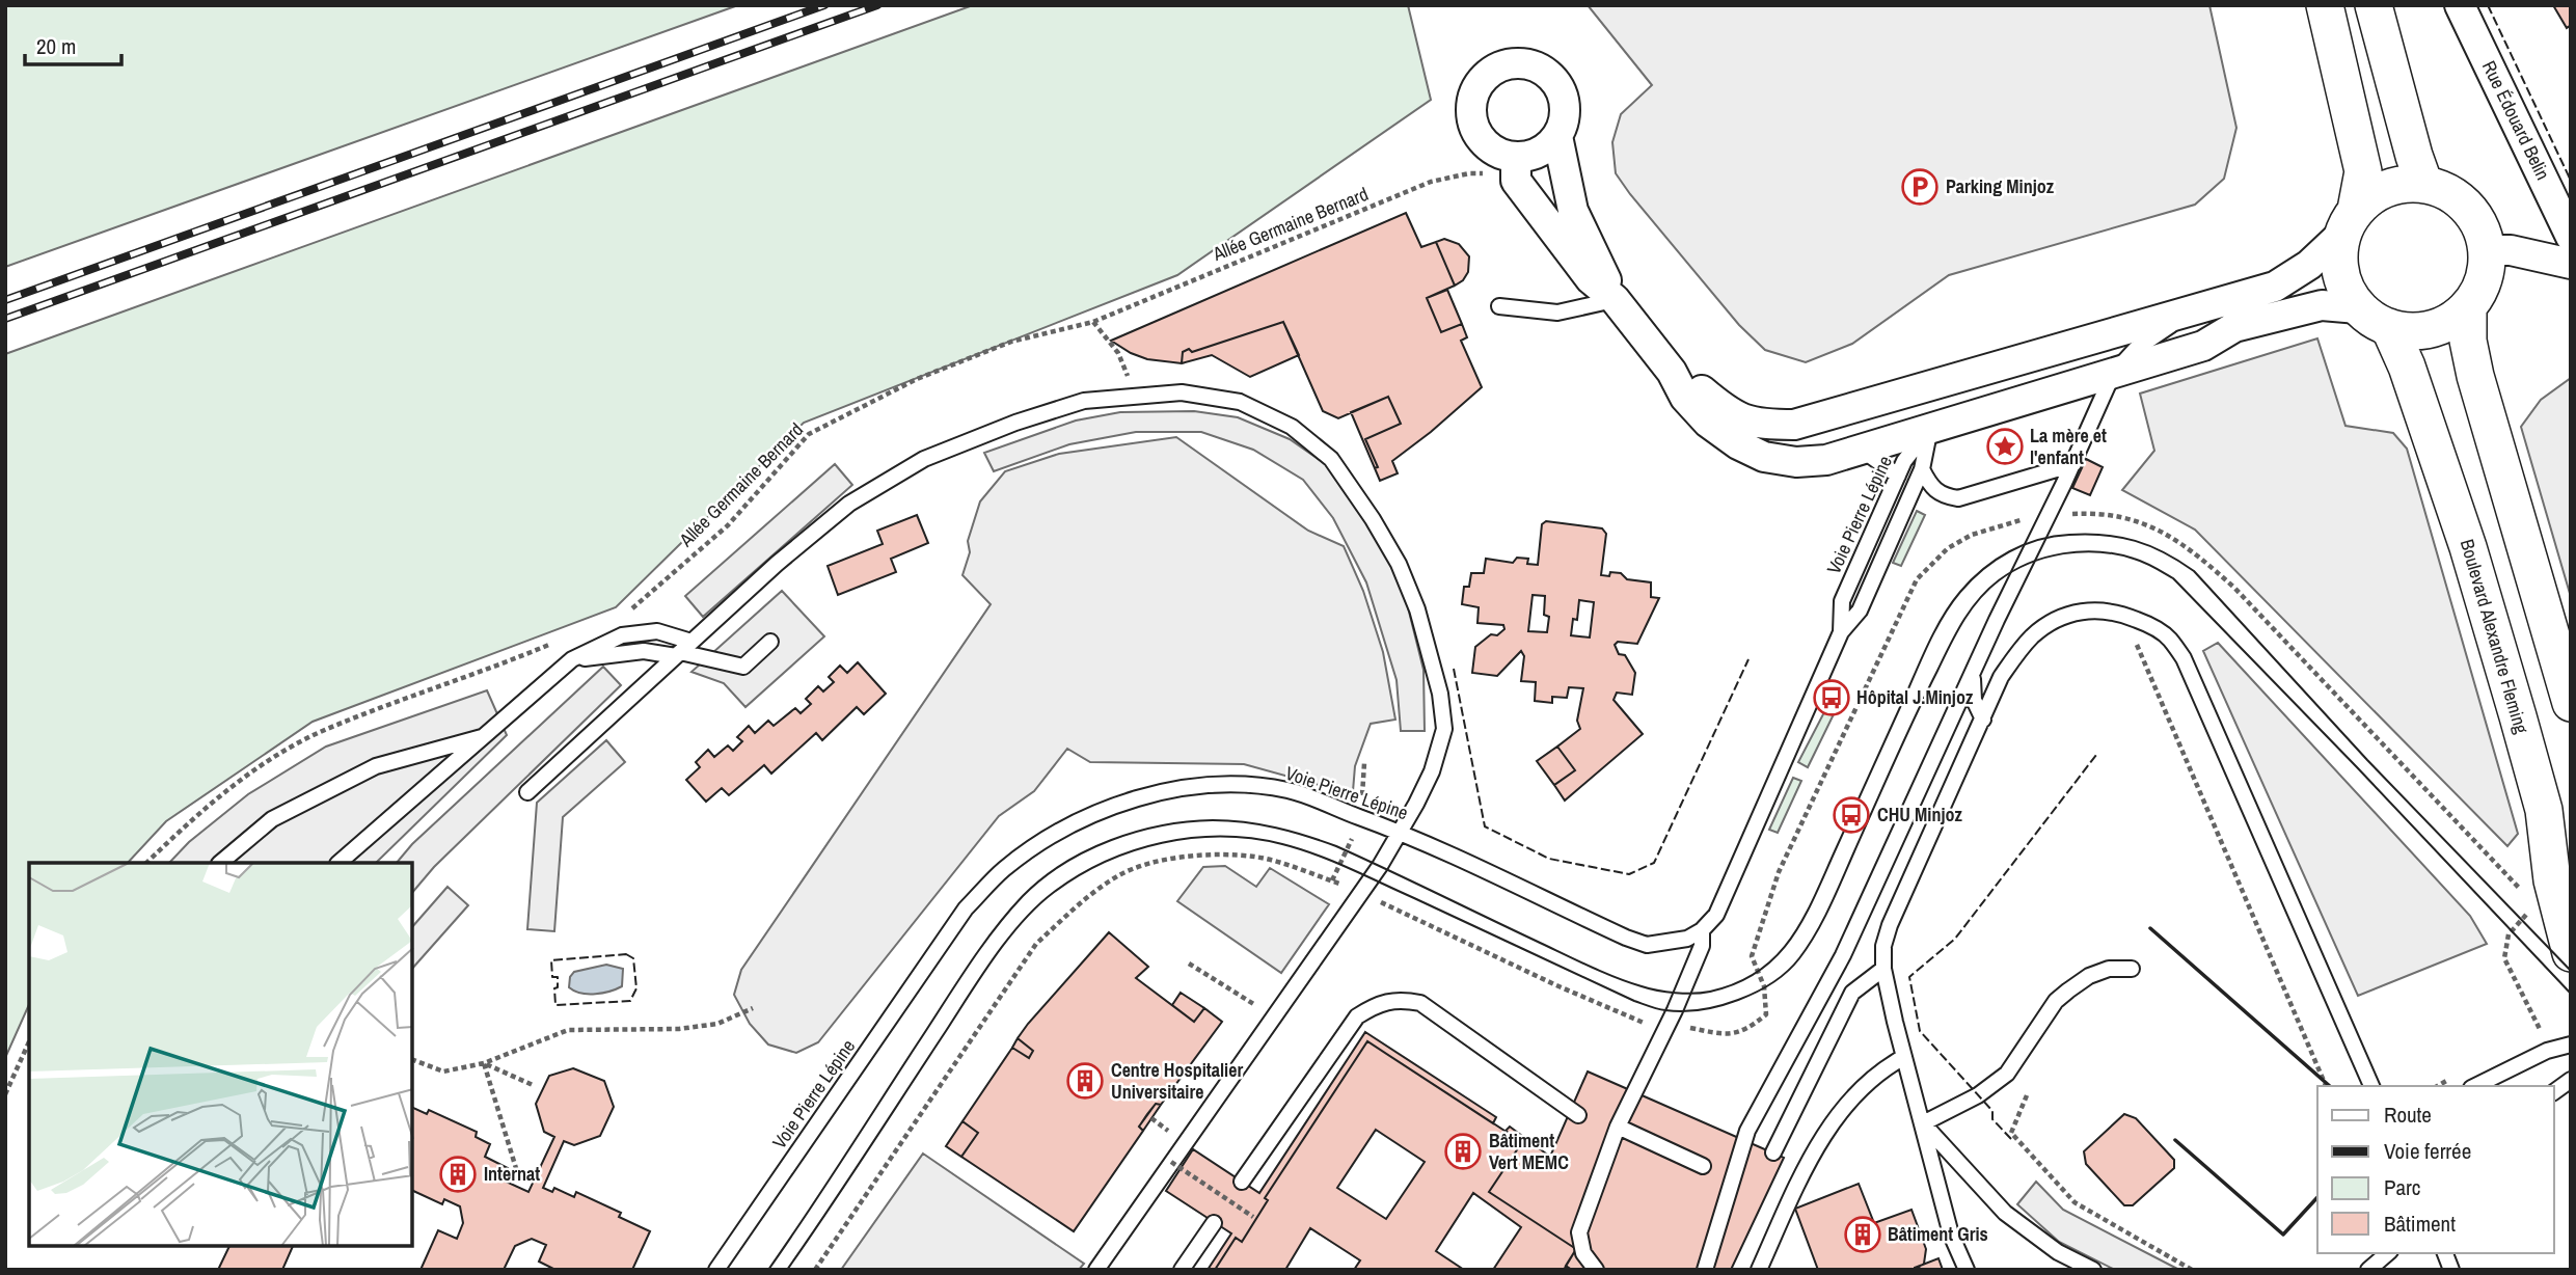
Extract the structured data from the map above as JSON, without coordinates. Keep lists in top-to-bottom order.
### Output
{
  "streets": {
    "street": ["Rue Édouard Belin", "Boulevard Alexandre Fleming"],
    "lane": ["Voie Pierre Lépine"],
    "path": ["Allée Germaine Bernard"]
  },
  "places": {
    "parking": ["Parking Minjoz"],
    "place": ["La mère et l'enfant"],
    "bus stop": ["Hôpital J.Minjoz", "CHU Minjoz"],
    "building": [
      "Centre Hospitalier Universitaire",
      "Bâtiment Vert MEMC",
      "Internat",
      "Bâtiment Gris"
    ]
  },
  "legend": [
    "Route",
    "Voie ferrée",
    "Parc",
    "Bâtiment"
  ],
  "scale_bar": "20 m"
}
